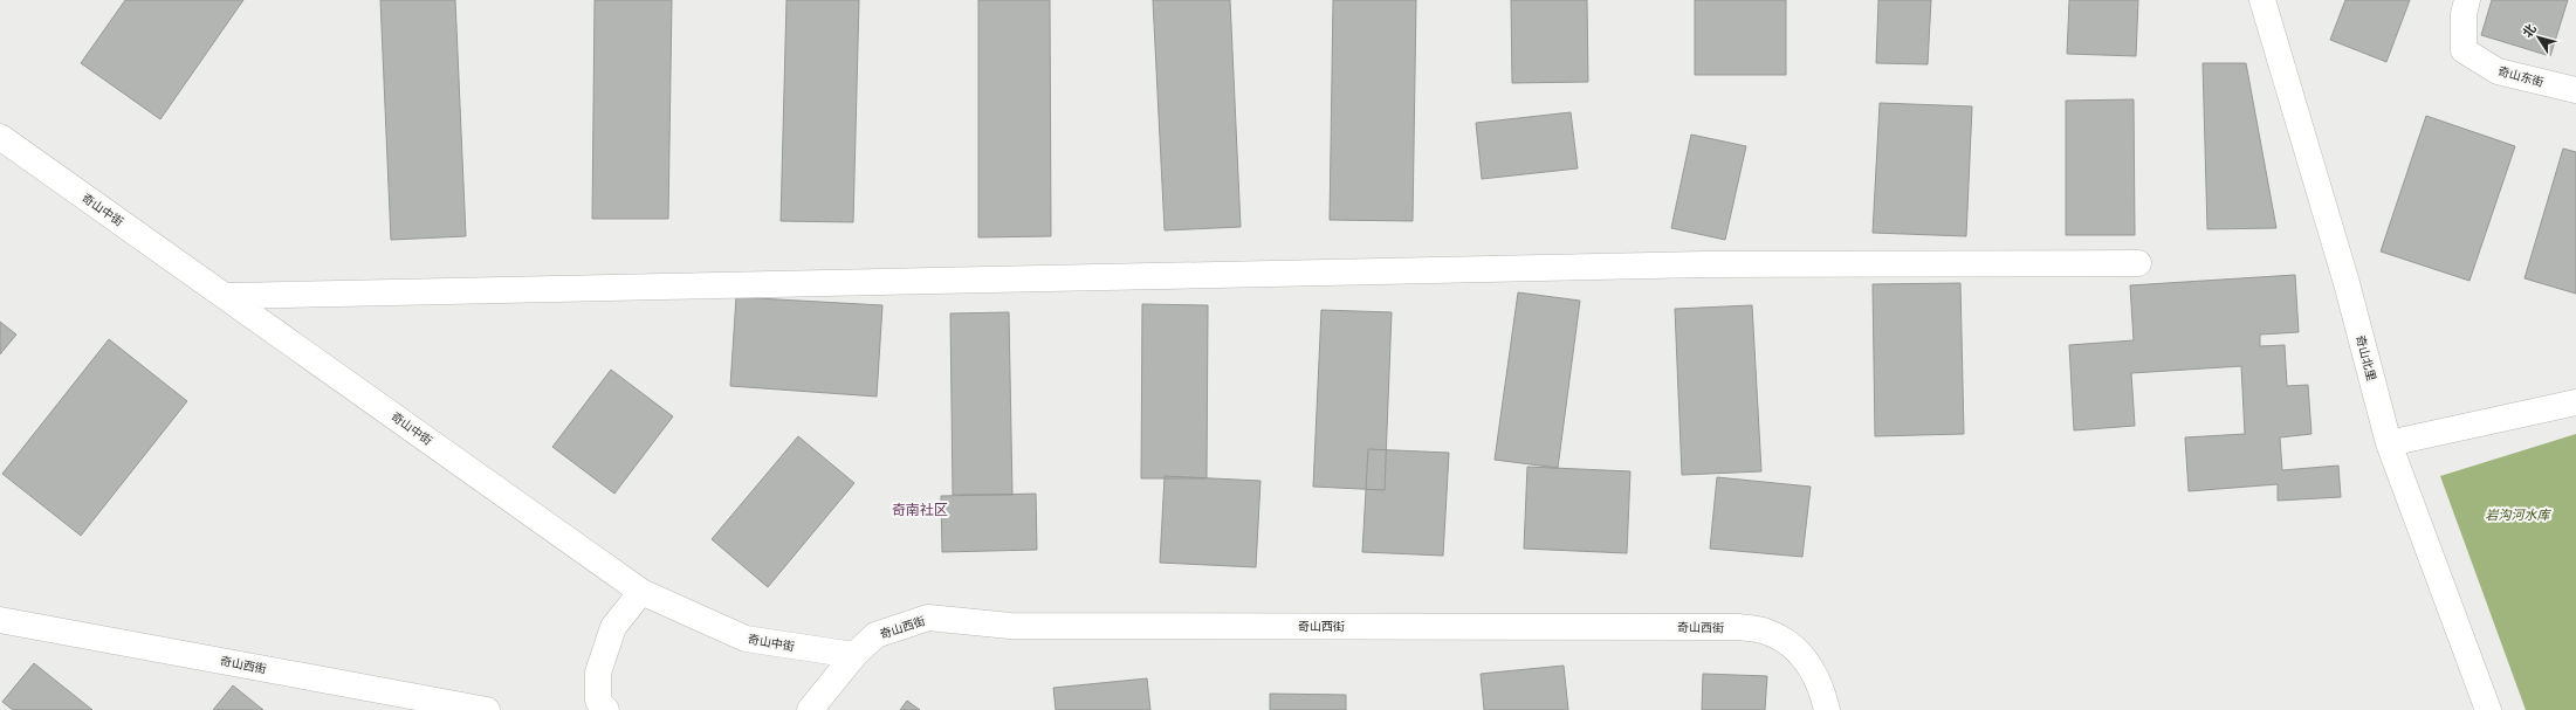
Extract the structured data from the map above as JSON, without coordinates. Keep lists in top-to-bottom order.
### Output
{
  "streets": {
    "street": [
      "奇山东街",
      "奇山中街",
      "奇山北里",
      "奇山西街"
    ]
  },
  "crossings": [
    ["奇山中街", "奇山西街"]
  ],
  "districts": ["奇南社区"],
  "water": ["岩沟河水库"],
  "north": "top left"
}
